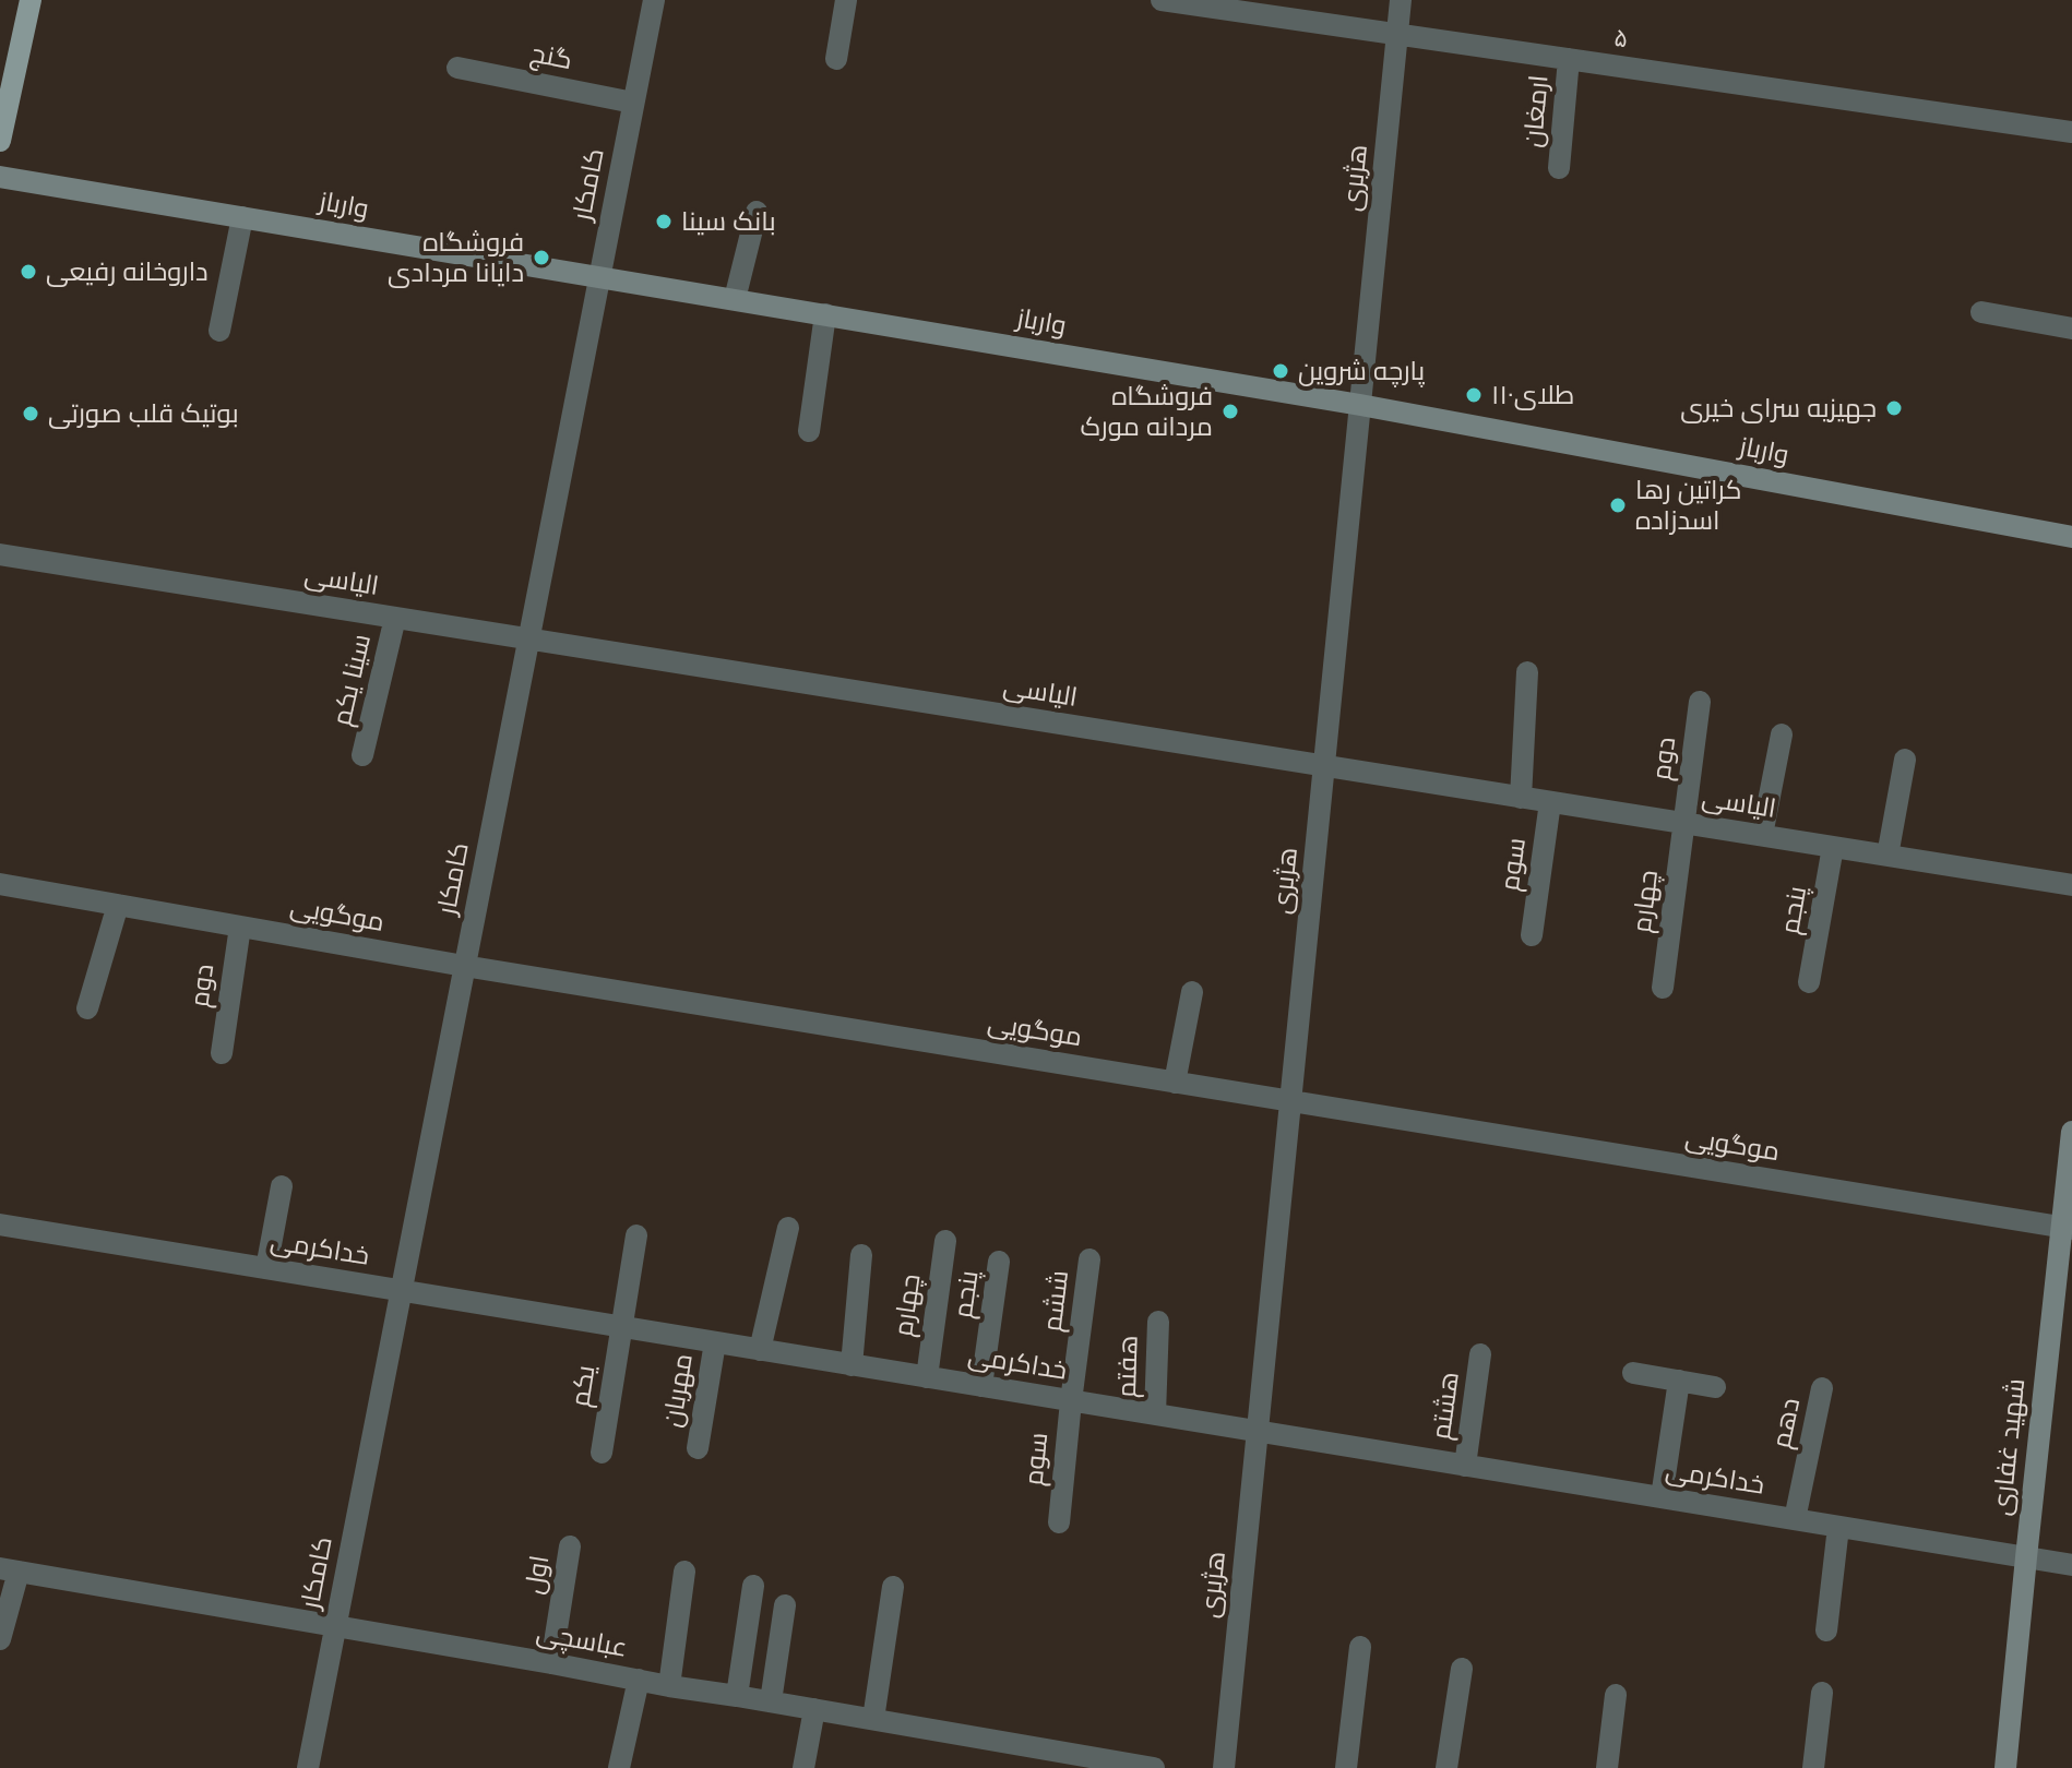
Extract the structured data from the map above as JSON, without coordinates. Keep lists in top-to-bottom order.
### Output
{
  "streets": {
    "main road": ["وارباز", "شهید غفاری"],
    "street": [
      "۵",
      "گنج",
      "ارمغان",
      "هژبری",
      "کامکار",
      "الیاسی",
      "سینا یکم",
      "دوم",
      "سوم",
      "چهارم",
      "پنجم",
      "موگویی",
      "خداکرمی",
      "ششم",
      "هفتم",
      "یکم",
      "مهربان",
      "هشتم",
      "دهم",
      "اول",
      "عباسچی"
    ]
  },
  "crossings": [
    ["۵", "ارمغان"],
    ["۵", "هژبری"],
    ["گنج", "کامکار"],
    ["هژبری", "وارباز"],
    ["هژبری", "الیاسی"],
    ["هژبری", "موگویی"],
    ["هژبری", "خداکرمی"],
    ["کامکار", "وارباز"],
    ["کامکار", "الیاسی"],
    ["کامکار", "موگویی"],
    ["کامکار", "خداکرمی"],
    ["کامکار", "عباسچی"],
    ["الیاسی", "سینا یکم"],
    ["الیاسی", "دوم"],
    ["الیاسی", "سوم"],
    ["الیاسی", "چهارم"],
    ["الیاسی", "پنجم"],
    ["دوم", "چهارم"],
    ["دوم", "موگویی"],
    ["سوم", "خداکرمی"],
    ["سوم", "ششم"],
    ["چهارم", "خداکرمی"],
    ["پنجم", "خداکرمی"],
    ["موگویی", "شهید غفاری"],
    ["خداکرمی", "ششم"],
    ["خداکرمی", "هفتم"],
    ["خداکرمی", "یکم"],
    ["خداکرمی", "مهربان"],
    ["خداکرمی", "هشتم"],
    ["خداکرمی", "دهم"],
    ["خداکرمی", "شهید غفاری"],
    ["اول", "عباسچی"]
  ],
  "places": [
    "بانک سینا",
    "فروشگاه دایانا مردادی",
    "داروخانه رفیعی",
    "پارچه شروین",
    "طلای۱۱۰",
    "جهیزیه سرای خیری",
    "فروشگاه مردانه مورک",
    "بوتیک قلب صورتی",
    "کراتین رها اسدزاده"
  ]
}
